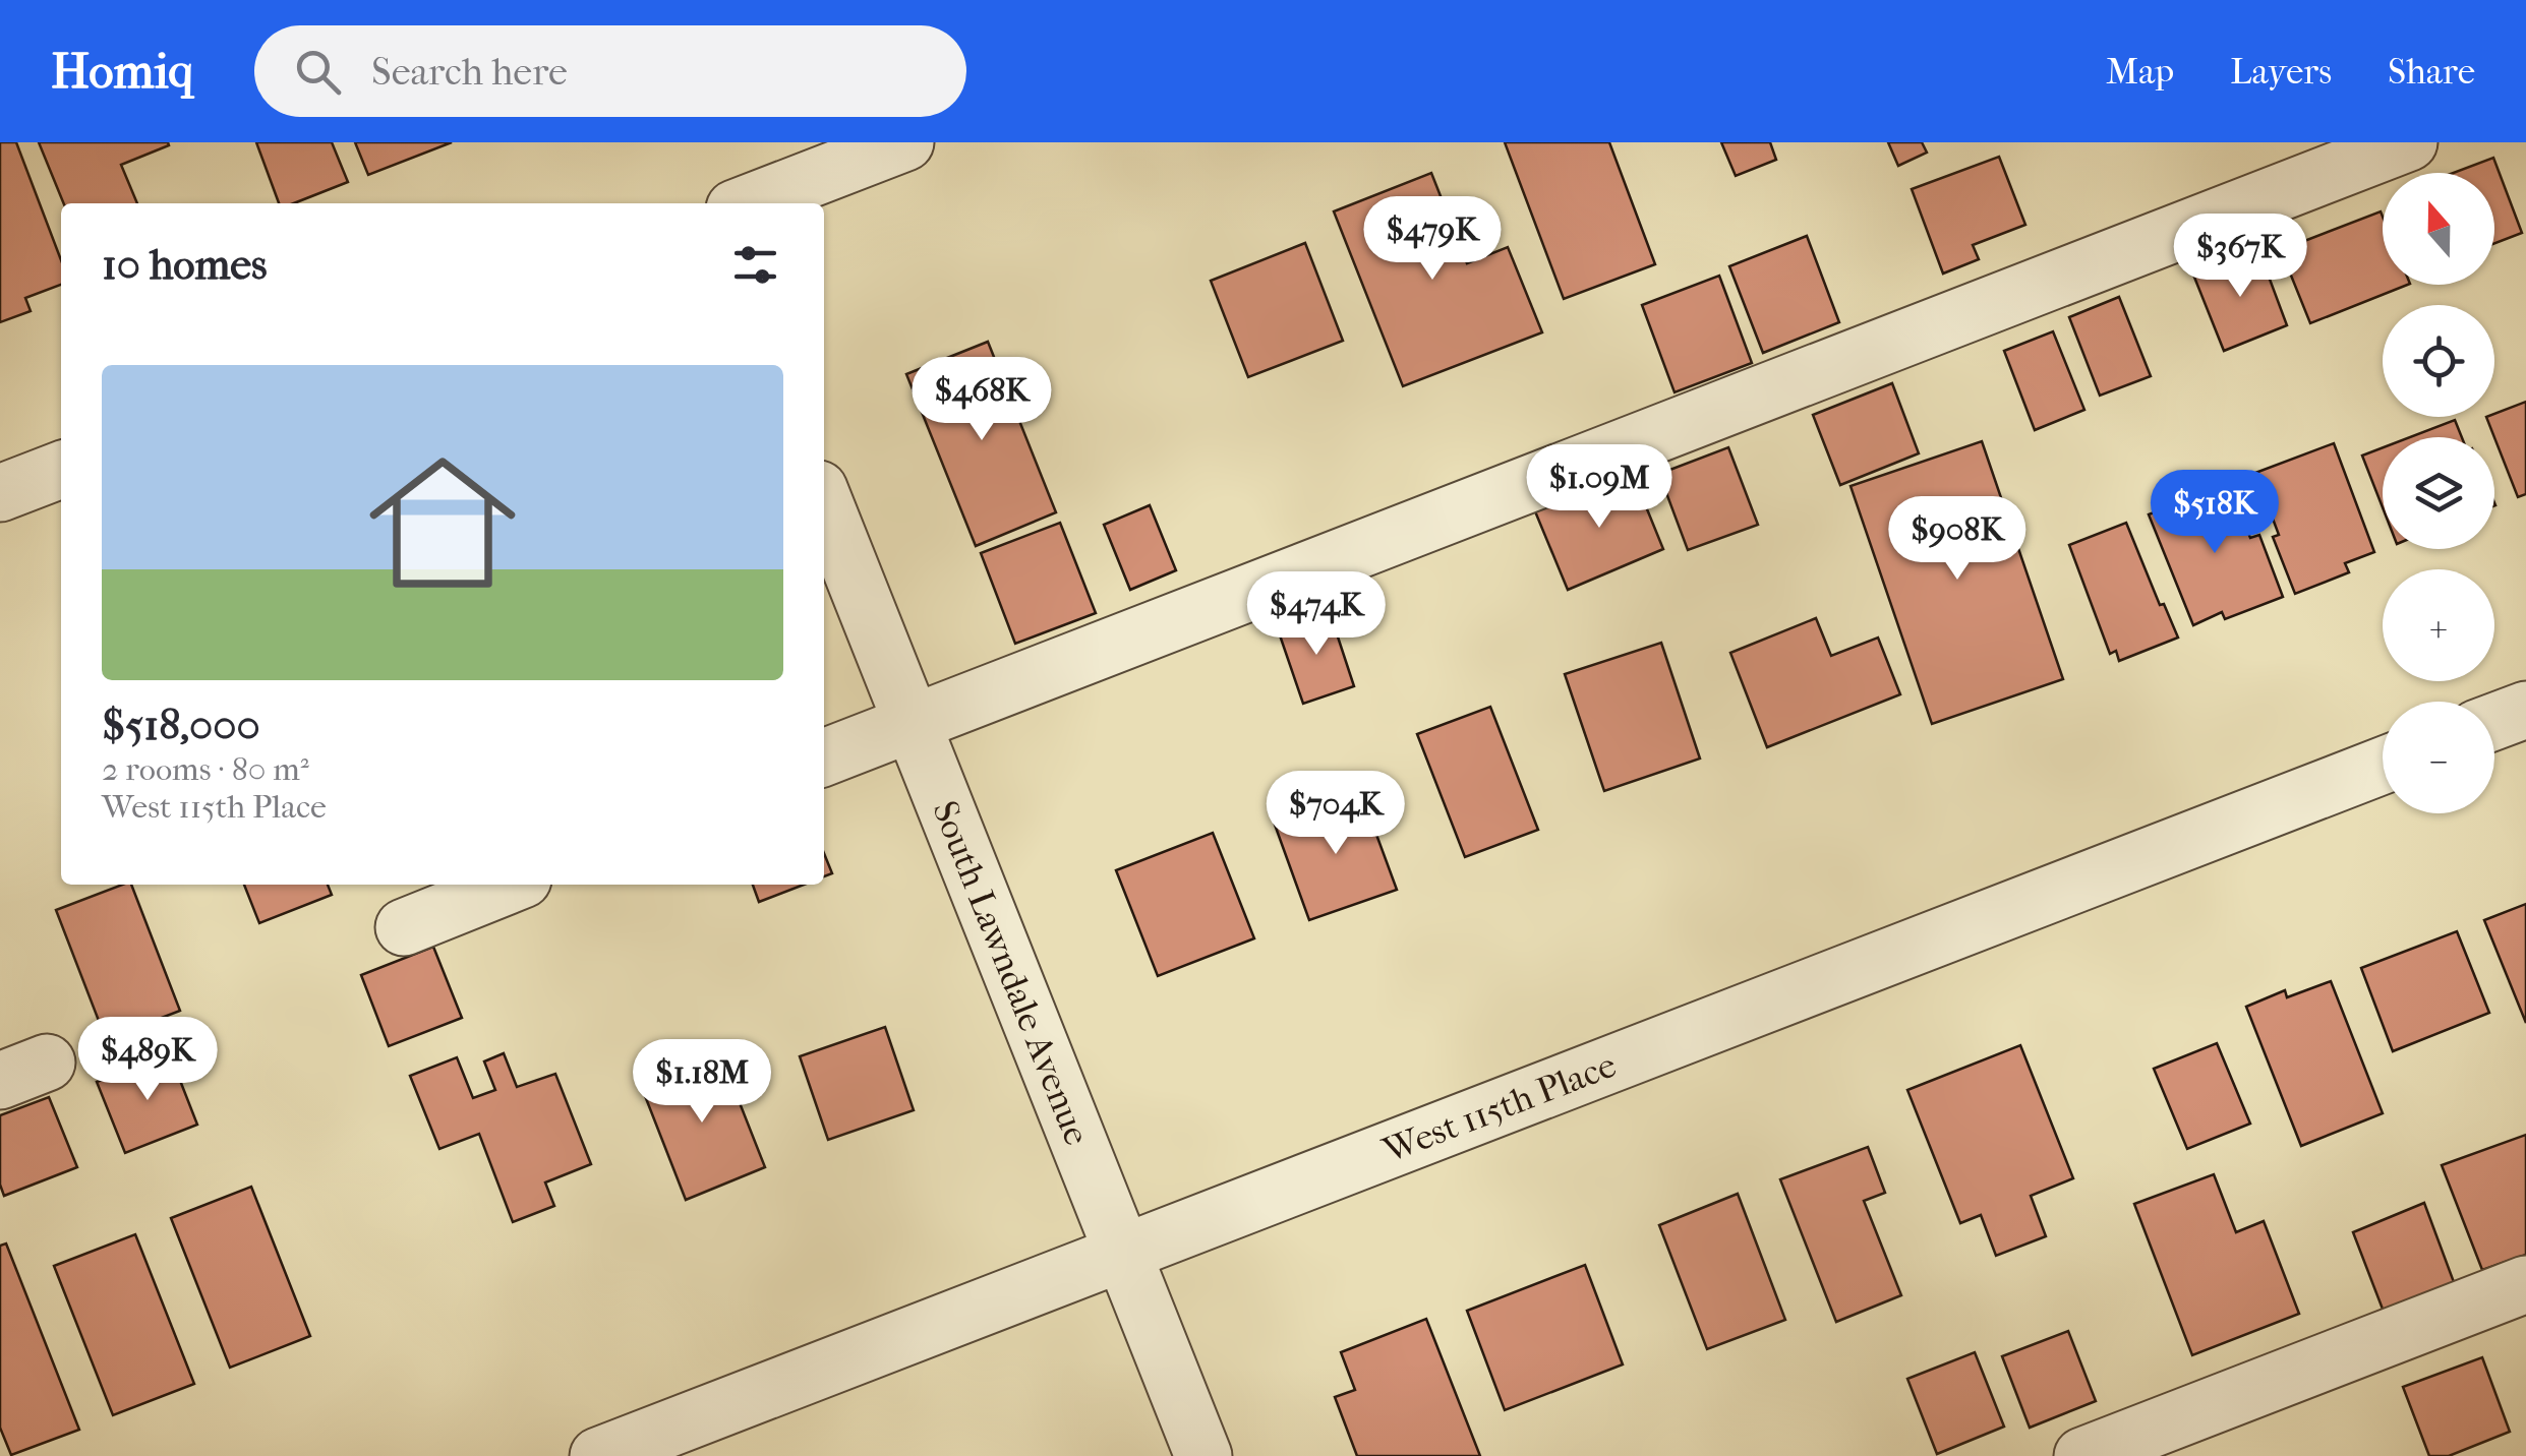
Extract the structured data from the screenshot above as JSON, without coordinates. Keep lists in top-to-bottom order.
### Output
{
  "streets": {
    "street": ["South Lawndale Avenue", "West 115th Place"]
  },
  "crossings": [
    ["South Lawndale Avenue", "West 115th Place"]
  ],
  "north": "top",
  "page": {
    "header": "Homiq",
    "search": "Search here",
    "nav": ["Map", "Layers", "Share"],
    "map_buttons": ["+", "−"],
    "price": [
      "$479K",
      "$367K",
      "$468K",
      "$1.09M",
      "$518K",
      "$908K",
      "$474K",
      "$704K",
      "$489K",
      "$1.18M"
    ],
    "heading": "10 homes",
    "list": [
      {
        "name": "$518,000",
        "note": "2 rooms · 80 m² · West 115th Place"
      }
    ]
  }
}
